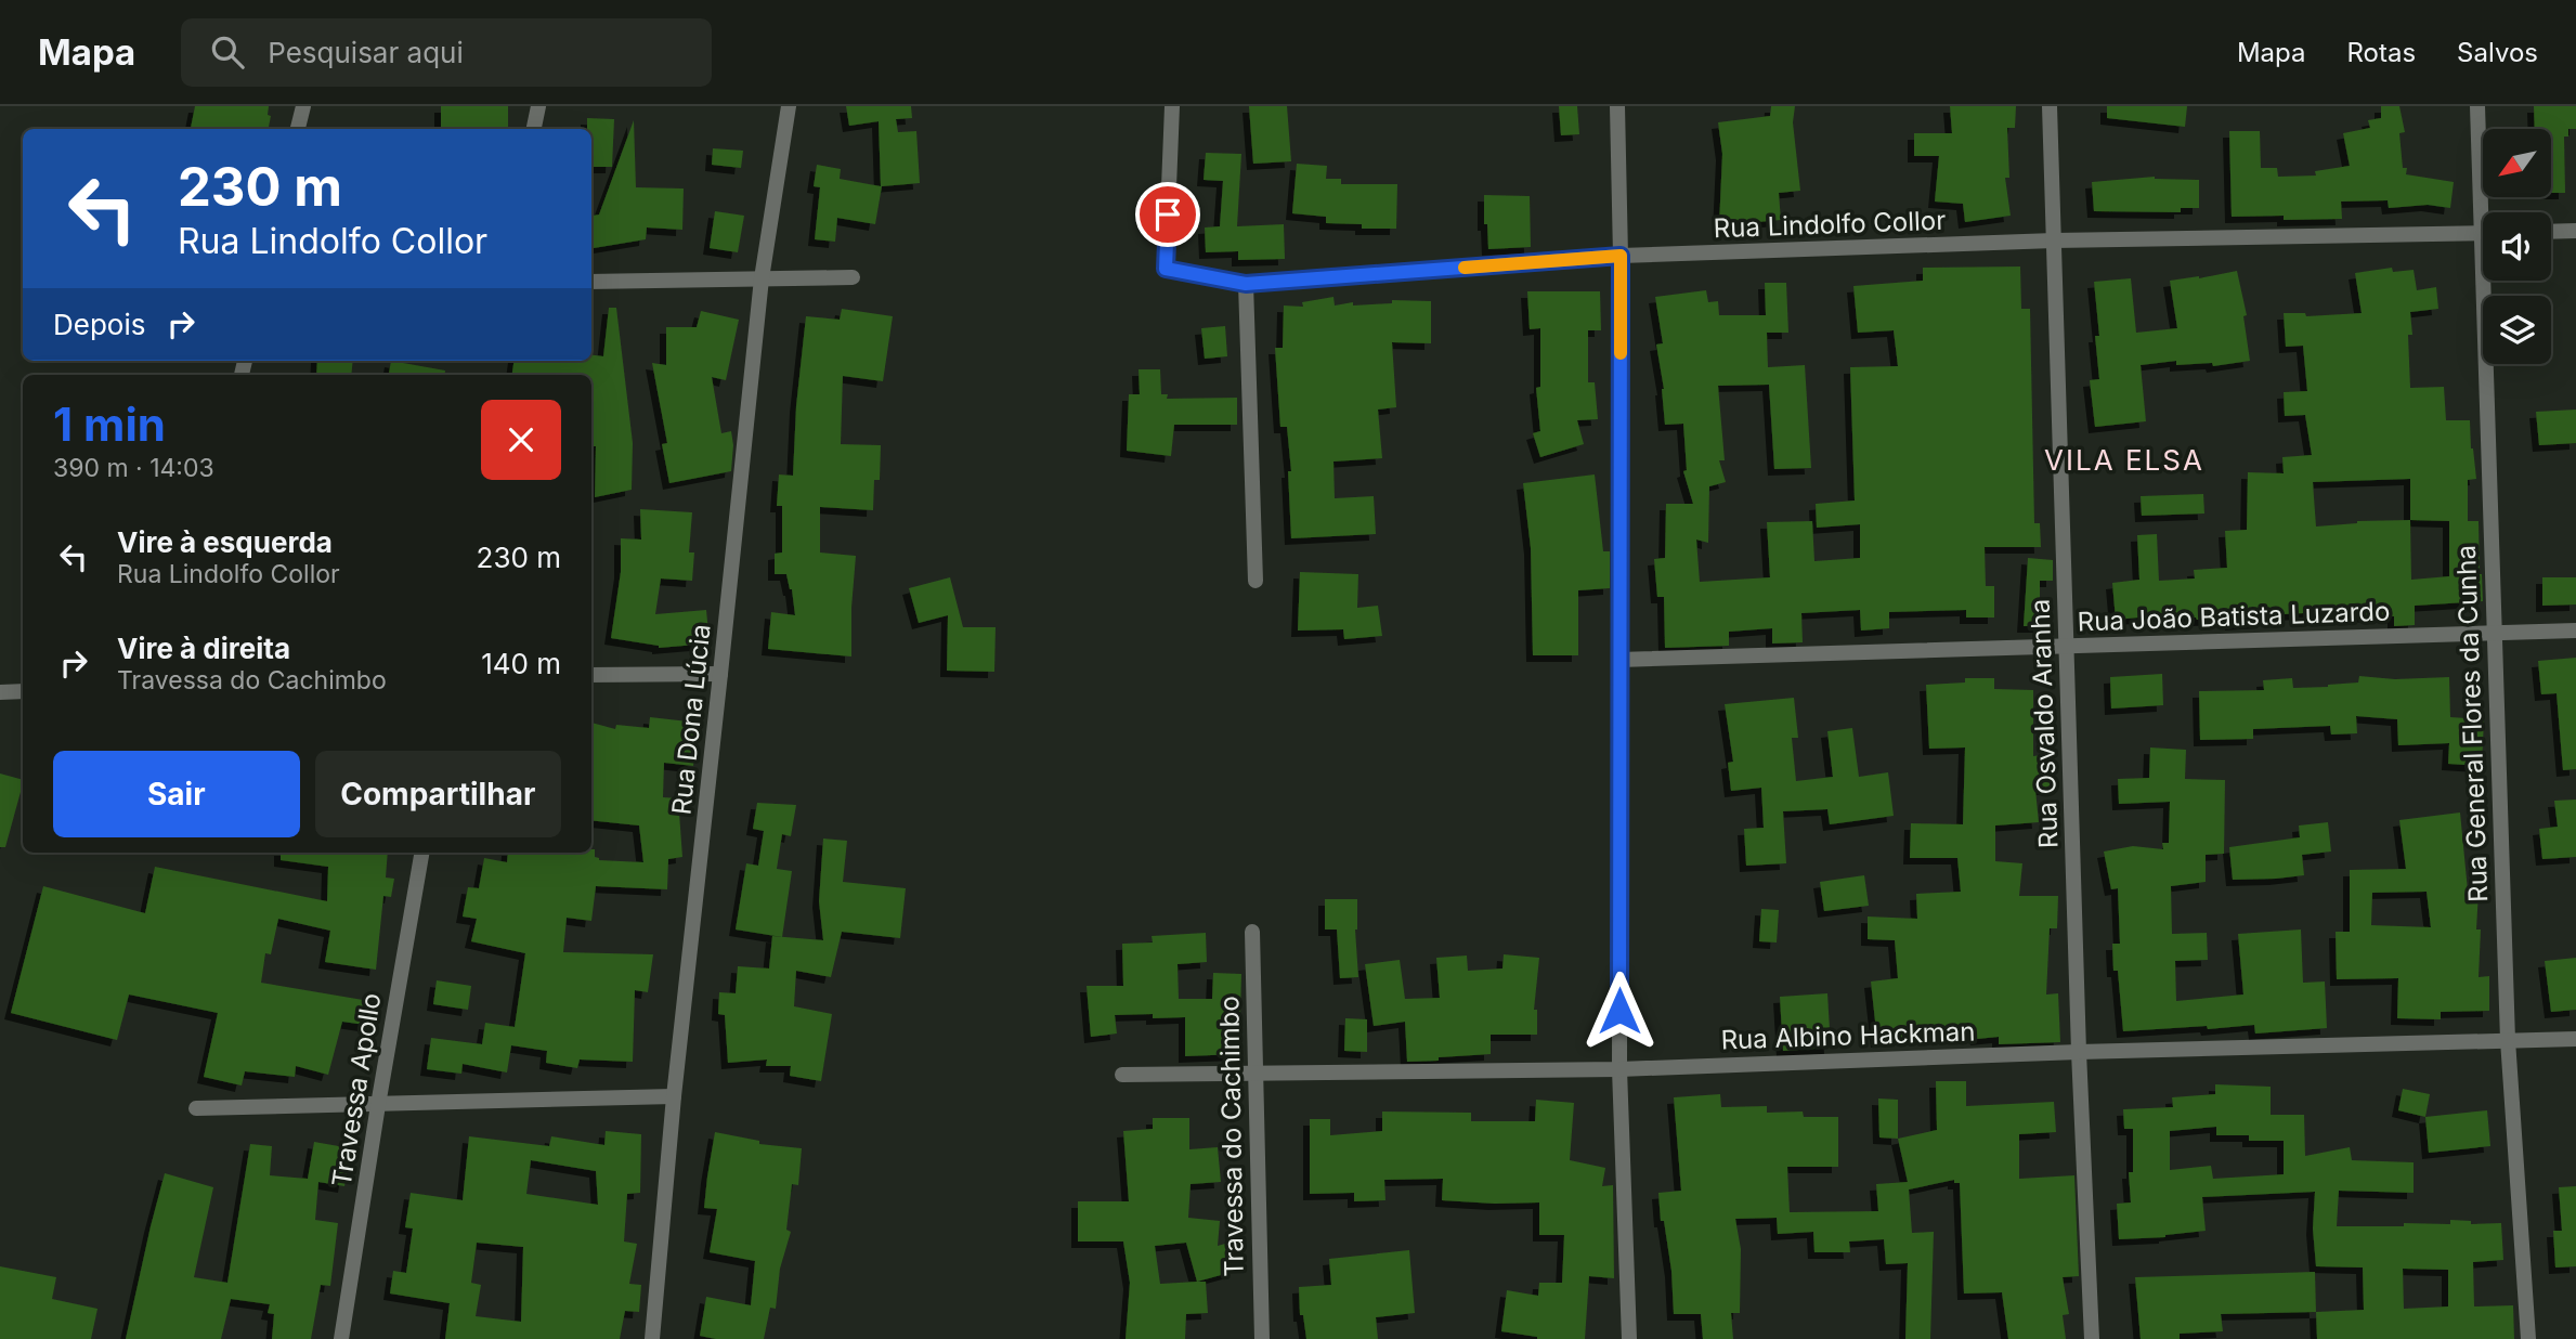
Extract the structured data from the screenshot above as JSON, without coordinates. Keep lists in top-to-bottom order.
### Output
{
  "streets": {
    "street": [
      "Rua Lindolfo Collor",
      "Rua João Batista Luzardo",
      "Rua Dona Lúcia",
      "Rua Osvaldo Aranha",
      "Rua General Flores da Cunha",
      "Rua Albino Hackman",
      "Travessa Apollo",
      "Travessa do Cachimbo"
    ]
  },
  "crossings": [
    ["Rua Lindolfo Collor", "Rua Osvaldo Aranha"],
    ["Rua João Batista Luzardo", "Rua Osvaldo Aranha"],
    ["Rua João Batista Luzardo", "Rua General Flores da Cunha"],
    ["Rua Osvaldo Aranha", "Rua Albino Hackman"],
    ["Rua General Flores da Cunha", "Rua Albino Hackman"],
    ["Rua Albino Hackman", "Travessa do Cachimbo"]
  ],
  "districts": ["VILA ELSA"],
  "north": "bottom left",
  "page": {
    "header": "Mapa",
    "search": "Pesquisar aqui",
    "nav": ["Mapa", "Rotas", "Salvos"],
    "turn": ["230 m", "Rua Lindolfo Collor"],
    "then": "Depois",
    "heading": ["1 min", "390 m · 14:03"],
    "list": [
      {
        "name": "Vire à esquerda",
        "note": "Rua Lindolfo Collor",
        "value": "230 m"
      },
      {
        "name": "Vire à direita",
        "note": "Travessa do Cachimbo",
        "value": "140 m"
      }
    ],
    "buttons": ["Sair", "Compartilhar"]
  }
}
